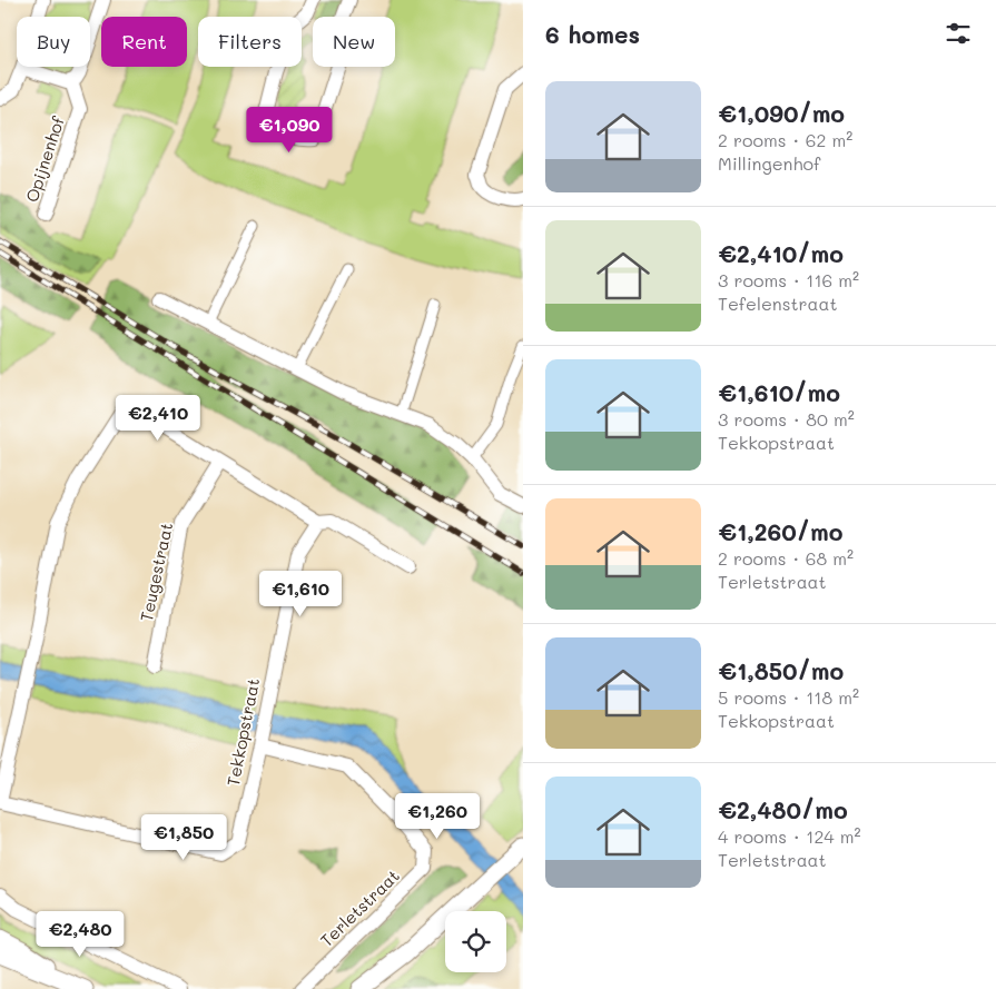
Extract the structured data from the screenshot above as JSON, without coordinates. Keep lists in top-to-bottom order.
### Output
{
  "streets": {
    "street": [
      "Opijnenhof",
      "Teugestraat",
      "Tekkopstraat",
      "Terletstraat"
    ]
  },
  "crossings": [
    ["Tekkopstraat", "Terletstraat"]
  ],
  "page": {
    "heading": "6 homes",
    "chip": [
      "Buy",
      "Rent",
      "Filters",
      "New"
    ],
    "list": [
      {
        "name": "€1,090/mo",
        "note": "2 rooms · 62 m² · Millingenhof"
      },
      {
        "name": "€2,410/mo",
        "note": "3 rooms · 116 m² · Tefelenstraat"
      },
      {
        "name": "€1,610/mo",
        "note": "3 rooms · 80 m² · Tekkopstraat"
      },
      {
        "name": "€1,260/mo",
        "note": "2 rooms · 68 m² · Terletstraat"
      },
      {
        "name": "€1,850/mo",
        "note": "5 rooms · 118 m² · Tekkopstraat"
      },
      {
        "name": "€2,480/mo",
        "note": "4 rooms · 124 m² · Terletstraat"
      }
    ],
    "price": [
      "€1,090",
      "€2,410",
      "€1,610",
      "€1,260",
      "€1,850",
      "€2,480"
    ]
  }
}
